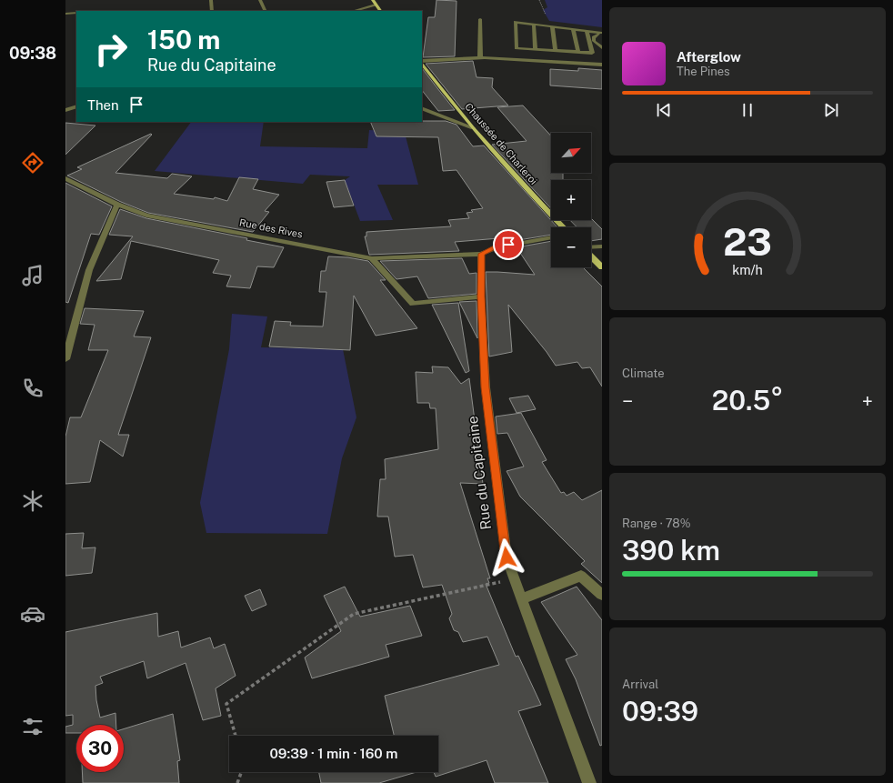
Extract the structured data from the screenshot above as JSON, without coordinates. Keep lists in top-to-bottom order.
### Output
{
  "streets": {
    "main road": ["Chaussée de Charleroi"],
    "street": ["Rue des Rives", "Rue du Capitaine"]
  },
  "crossings": [
    ["Rue des Rives", "Rue du Capitaine"]
  ],
  "north": "top right",
  "page": {
    "tabs": "09:38",
    "turn": ["150 m", "Rue du Capitaine"],
    "song": ["Afterglow", "The Pines"],
    "then": "Then",
    "map_buttons": ["+", "−"],
    "tile": [
      "Climate",
      ["Range · 78%", "390 km"],
      ["Arrival", "09:39"]
    ],
    "heat": ["−", "20.5°", "+"],
    "limit": "30",
    "trip": "09:39 · 1 min · 160 m",
    "gauge": ["23", "km/h"]
  }
}
